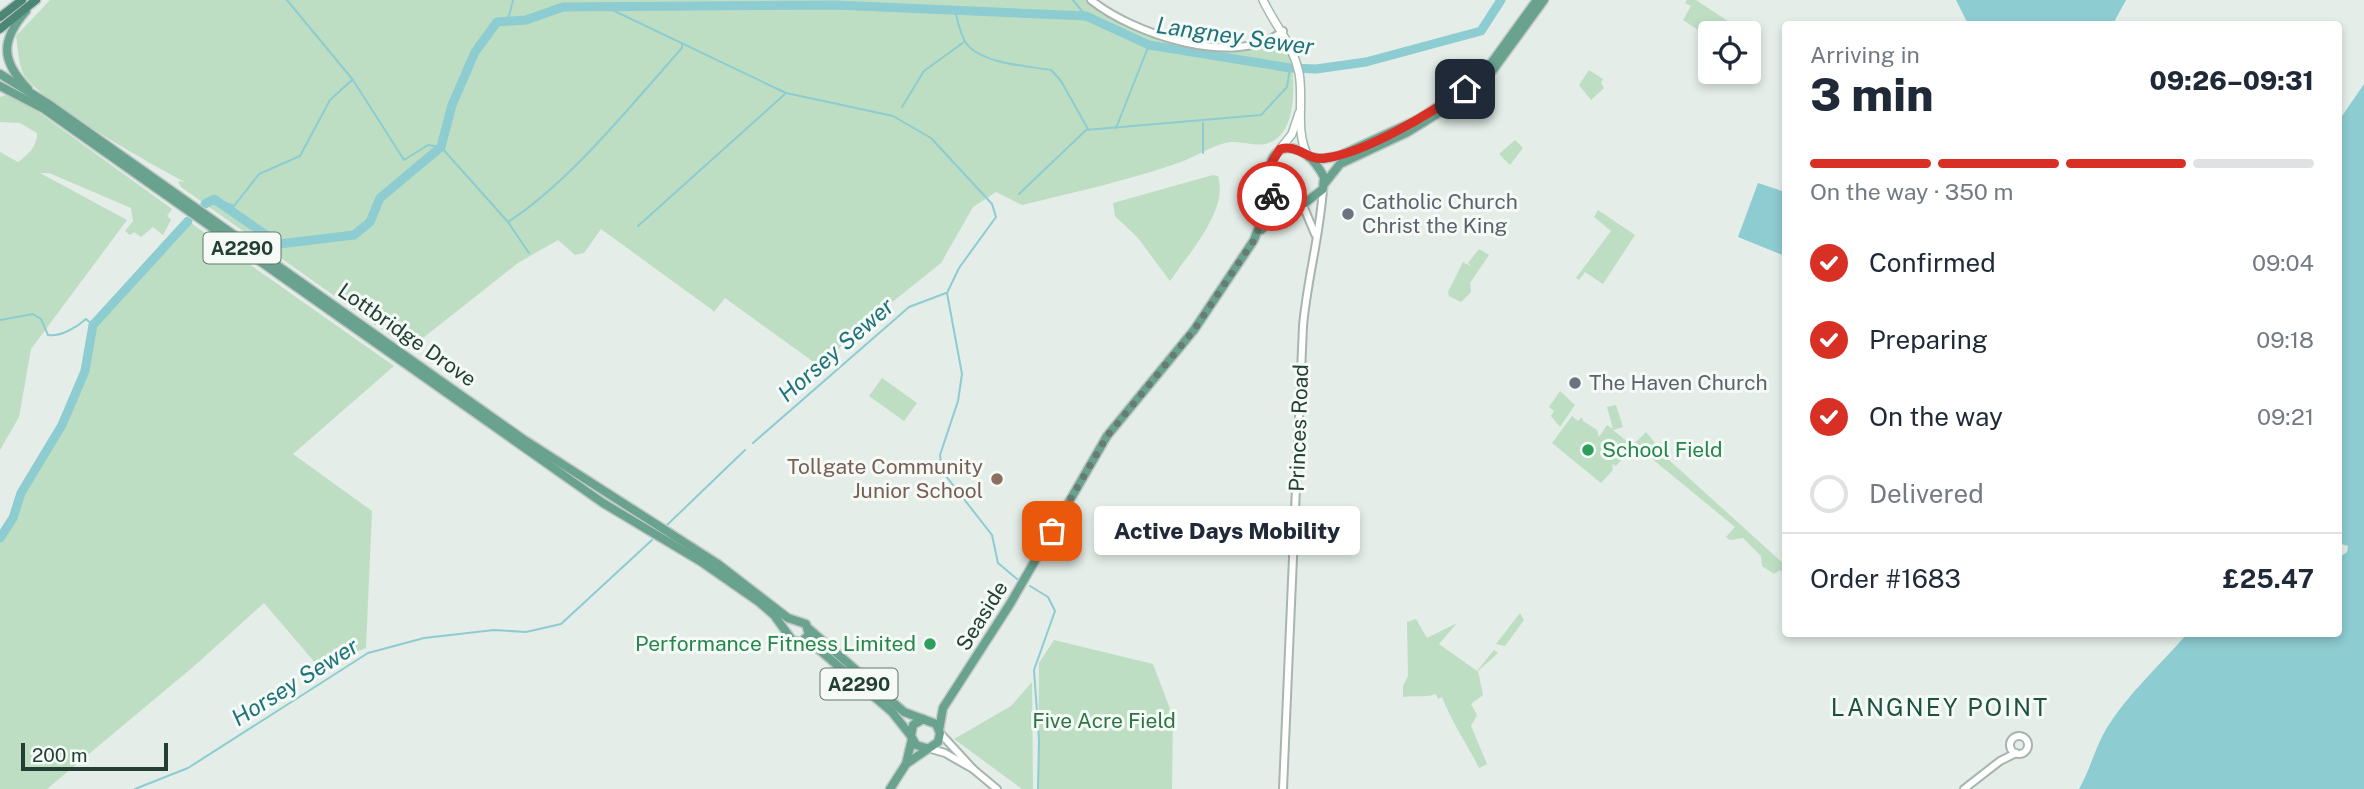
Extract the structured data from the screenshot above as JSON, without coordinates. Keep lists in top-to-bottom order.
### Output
{
  "streets": {
    "main road": ["A2290", "Lottbridge Drove", "Seaside"],
    "street": ["Princes Road"]
  },
  "crossings": [
    ["A2290", "Lottbridge Drove"],
    ["A2290", "Seaside"]
  ],
  "districts": ["LANGNEY POINT"],
  "water": ["Langney Sewer", "Horsey Sewer"],
  "parks": ["Five Acre Field"],
  "places": [
    "Catholic Church Christ the King",
    "The Haven Church",
    "School Field",
    "Tollgate Community Junior School",
    "Active Days Mobility",
    "Performance Fitness Limited"
  ],
  "scale_bar": "200 m",
  "page": {
    "heading": ["3 min", "Arriving in", "09:26–09:31"],
    "panel": ["Order #1683", "£25.47"],
    "bar": "On the way · 350 m",
    "list": [
      ["Confirmed", "09:04"],
      ["Preparing", "09:18"],
      ["On the way", "09:21"],
      "Delivered"
    ],
    "bubble": "Active Days Mobility",
    "scale": "200 m"
  }
}
